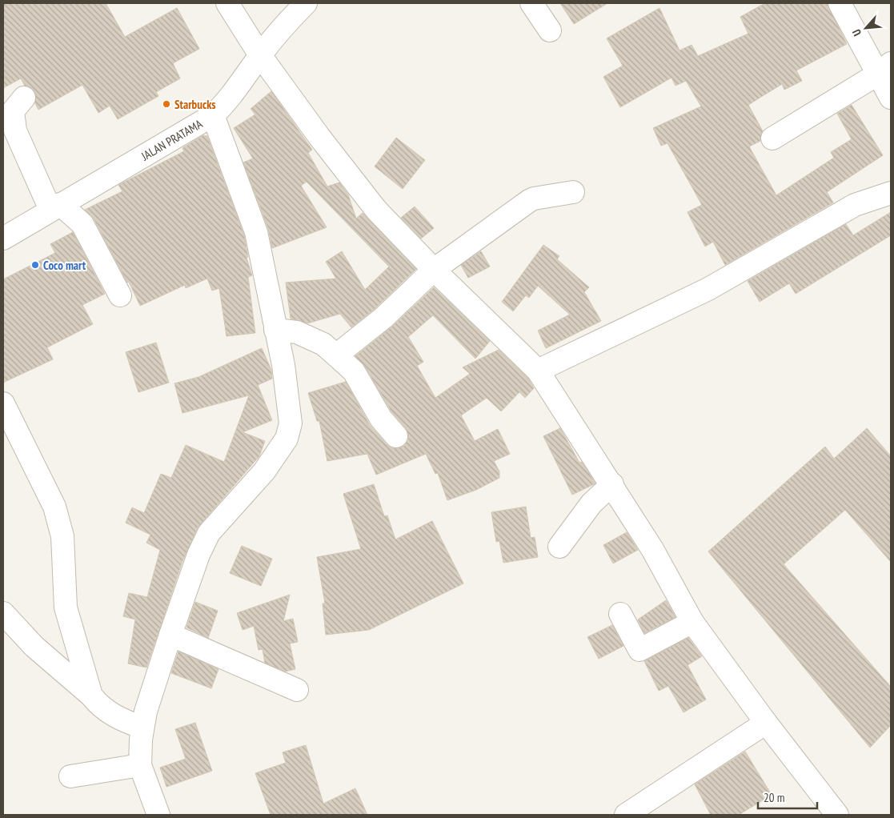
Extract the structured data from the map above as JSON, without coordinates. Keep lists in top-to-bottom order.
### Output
{
  "streets": {
    "street": ["JALAN PRATAMA"]
  },
  "places": ["Starbucks", "Coco mart"],
  "scale_bar": "20 m",
  "north": "bottom left"
}
